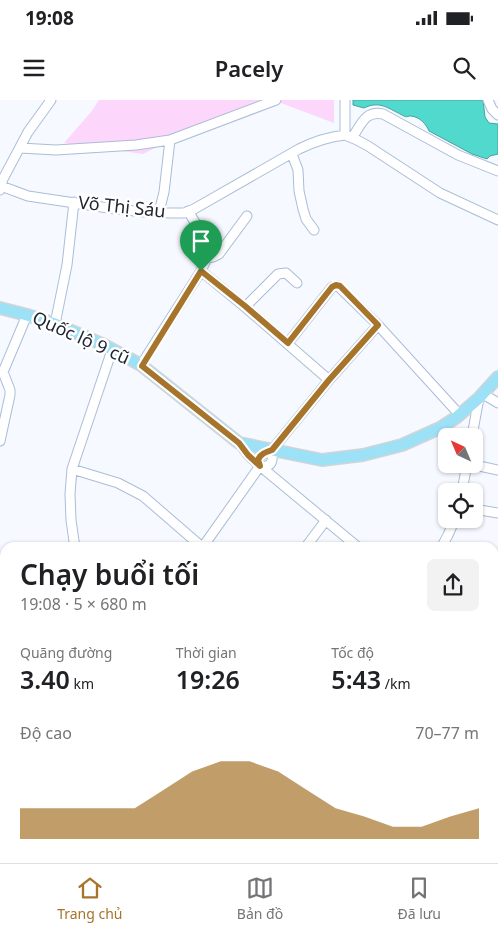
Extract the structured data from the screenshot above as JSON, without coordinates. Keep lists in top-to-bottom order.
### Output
{
  "streets": {
    "main road": ["Quốc lộ 9 cũ"],
    "street": ["Võ Thị Sáu"]
  },
  "north": "top left",
  "page": {
    "status": "19:08",
    "header": "Pacely",
    "heading": ["Chạy buổi tối", "19:08 · 5 × 680 m"],
    "stats": [
      ["Quãng đường", "3.40 km"],
      ["Thời gian", "19:26"],
      ["Tốc độ", "5:43 /km"]
    ],
    "chart": ["Độ cao", "70–77 m"],
    "tabs": ["Trang chủ", "Bản đồ", "Đã lưu"]
  }
}
